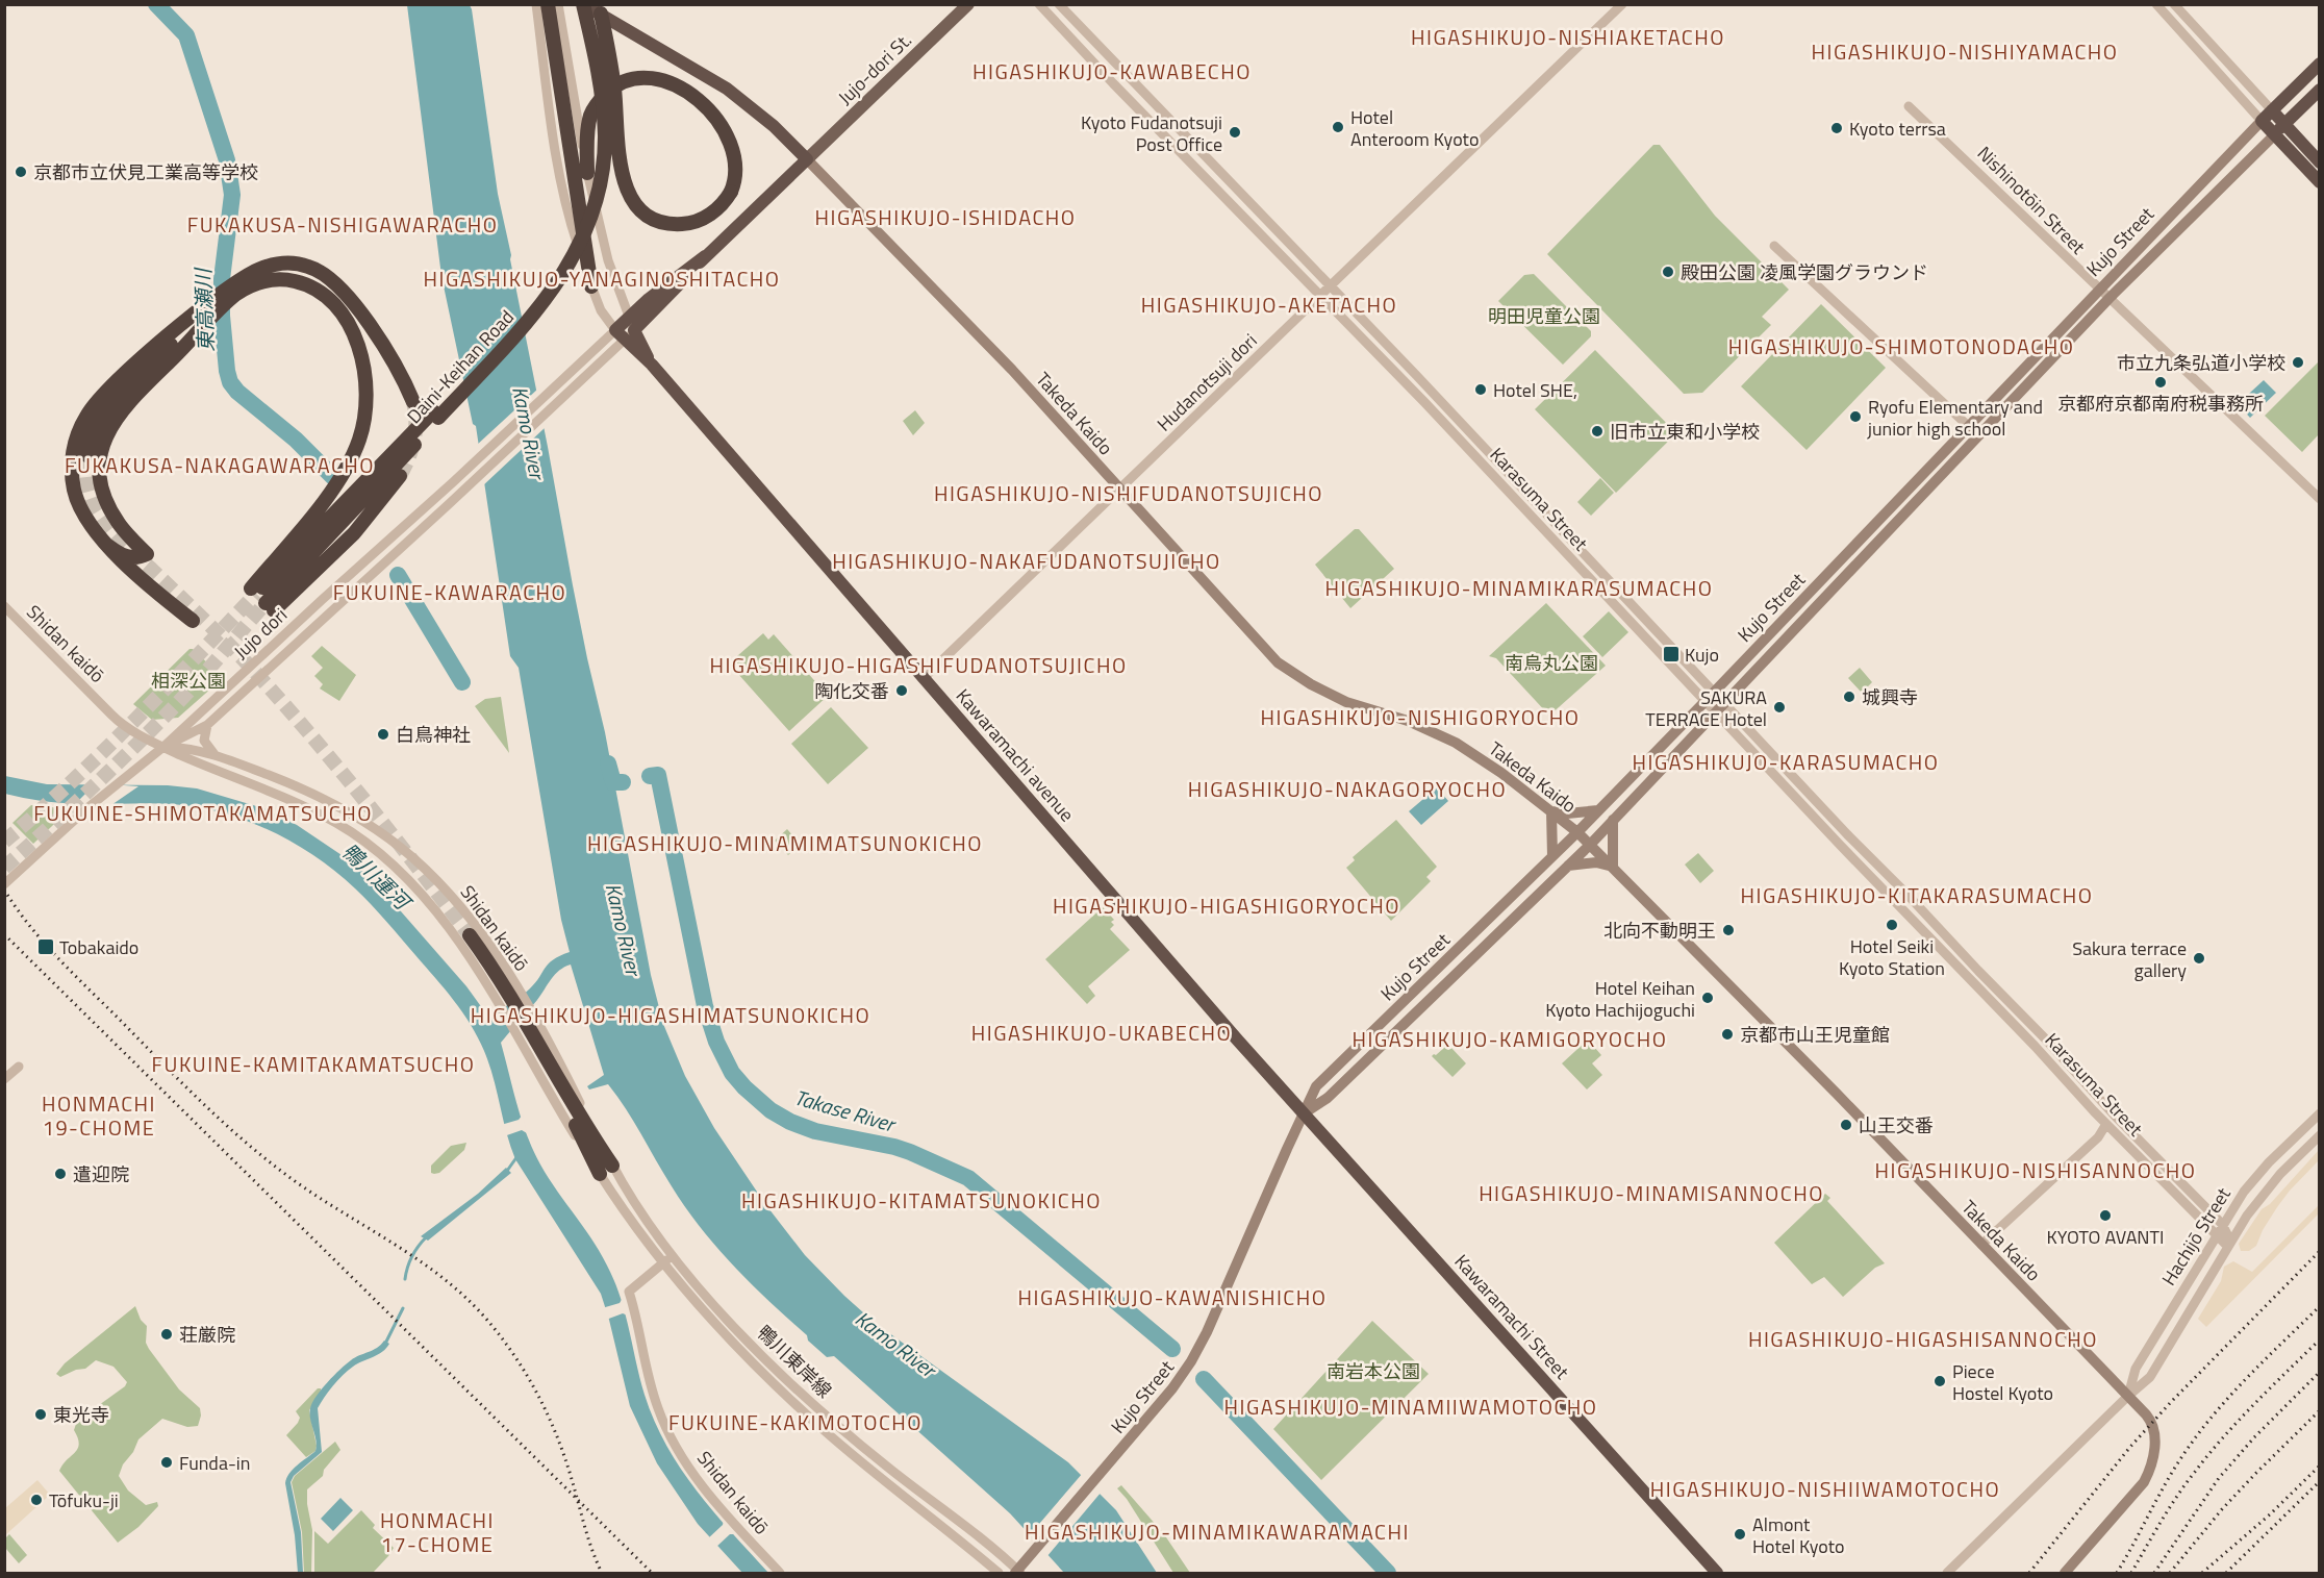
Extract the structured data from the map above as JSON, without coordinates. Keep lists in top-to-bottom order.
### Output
{
  "streets": {
    "highway": ["Daini-Keihan Road", "Kawaramachi avenue", "Kawaramachi Street"],
    "main road": ["Jujo-dori St.", "Kujo Street", "Takeda Kaido"],
    "street": [
      "Nishinotōin Street",
      "Hudanotsuji dori",
      "Karasuma Street",
      "Jujo dori",
      "Shidan kaidō",
      "Hachijō Street",
      "鴨川東岸線"
    ]
  },
  "crossings": [
    ["Jujo-dori St.", "Takeda Kaido"],
    ["Nishinotōin Street", "Kujo Street"],
    ["Kujo Street", "Takeda Kaido"],
    ["Kujo Street", "Karasuma Street"],
    ["Kujo Street", "Kawaramachi avenue"],
    ["Kujo Street", "Kawaramachi Street"],
    ["Kujo Street", "鴨川東岸線"],
    ["Hudanotsuji dori", "Takeda Kaido"],
    ["Hudanotsuji dori", "Karasuma Street"],
    ["Hudanotsuji dori", "Kawaramachi avenue"],
    ["Takeda Kaido", "Hachijō Street"],
    ["Karasuma Street", "Hachijō Street"],
    ["Jujo dori", "Shidan kaidō"],
    ["Jujo dori", "Kawaramachi avenue"],
    ["Shidan kaidō", "鴨川東岸線"],
    ["Kawaramachi avenue", "Kawaramachi Street"]
  ],
  "districts": [
    "HIGASHIKUJO-NISHIAKETACHO",
    "HIGASHIKUJO-NISHIYAMACHO",
    "HIGASHIKUJO-KAWABECHO",
    "HIGASHIKUJO-ISHIDACHO",
    "FUKAKUSA-NISHIGAWARACHO",
    "HIGASHIKUJO-YANAGINOSHITACHO",
    "HIGASHIKUJO-AKETACHO",
    "HIGASHIKUJO-SHIMOTONODACHO",
    "FUKAKUSA-NAKAGAWARACHO",
    "HIGASHIKUJO-NISHIFUDANOTSUJICHO",
    "HIGASHIKUJO-NAKAFUDANOTSUJICHO",
    "HIGASHIKUJO-MINAMIKARASUMACHO",
    "FUKUINE-KAWARACHO",
    "HIGASHIKUJO-HIGASHIFUDANOTSUJICHO",
    "HIGASHIKUJO-NISHIGORYOCHO",
    "HIGASHIKUJO-KARASUMACHO",
    "HIGASHIKUJO-NAKAGORYOCHO",
    "FUKUINE-SHIMOTAKAMATSUCHO",
    "HIGASHIKUJO-MINAMIMATSUNOKICHO",
    "HIGASHIKUJO-KITAKARASUMACHO",
    "HIGASHIKUJO-HIGASHIGORYOCHO",
    "HIGASHIKUJO-HIGASHIMATSUNOKICHO",
    "HIGASHIKUJO-UKABECHO",
    "HIGASHIKUJO-KAMIGORYOCHO",
    "FUKUINE-KAMITAKAMATSUCHO",
    "HONMACHI 19-CHOME",
    "HIGASHIKUJO-NISHISANNOCHO",
    "HIGASHIKUJO-MINAMISANNOCHO",
    "HIGASHIKUJO-KITAMATSUNOKICHO",
    "HIGASHIKUJO-KAWANISHICHO",
    "HIGASHIKUJO-HIGASHISANNOCHO",
    "HIGASHIKUJO-MINAMIIWAMOTOCHO",
    "FUKUINE-KAKIMOTOCHO",
    "HIGASHIKUJO-NISHIIWAMOTOCHO",
    "HONMACHI 17-CHOME",
    "HIGASHIKUJO-MINAMIKAWARAMACHI"
  ],
  "water": [
    "東高瀬川",
    "Kamo River",
    "鴨川運河",
    "Takase River"
  ],
  "parks": [
    "明田児童公園",
    "南烏丸公園",
    "相深公園",
    "南岩本公園"
  ],
  "places": {
    "other": [
      "Hotel Anteroom Kyoto",
      "Kyoto terrsa",
      "Kyoto Fudanotsuji Post Office",
      "京都市立伏見工業高等学校",
      "殿田公園 凌風学園グラウンド",
      "市立九条弘道小学校",
      "京都府京都南府税事務所",
      "Hotel SHE,",
      "Ryofu Elementary and junior high school",
      "旧市立東和小学校",
      "陶化交番",
      "城興寺",
      "SAKURA TERRACE Hotel",
      "白鳥神社",
      "Hotel Seiki Kyoto Station",
      "北向不動明王",
      "Sakura terrace gallery",
      "Hotel Keihan Kyoto Hachijoguchi",
      "京都市山王児童館",
      "山王交番",
      "遣迎院",
      "KYOTO AVANTI",
      "荘厳院",
      "Piece Hostel Kyoto",
      "東光寺",
      "Funda-in",
      "Tōfuku-ji",
      "Almont Hotel Kyoto"
    ],
    "transit": ["Kujo", "Tobakaido"]
  }
}
